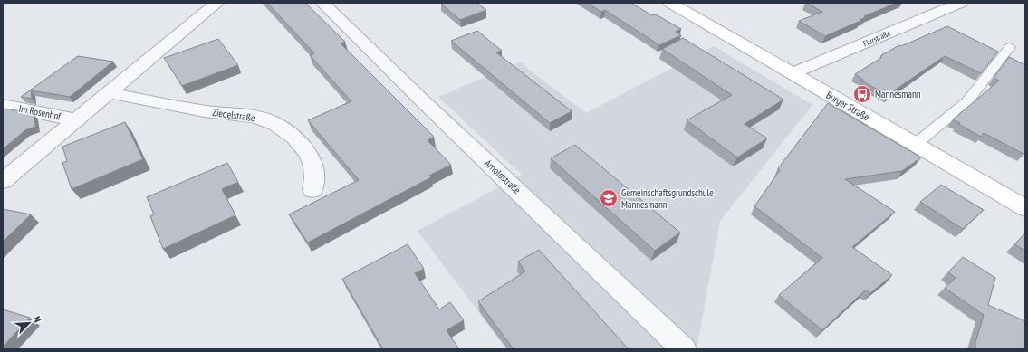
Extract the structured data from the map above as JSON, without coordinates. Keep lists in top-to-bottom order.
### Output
{
  "streets": {
    "main road": ["Burger Straße"],
    "street": [
      "Flurstraße",
      "Im Rosenhof",
      "Ziegelstraße",
      "Arnoldstraße"
    ]
  },
  "crossings": [
    ["Flurstraße", "Burger Straße"]
  ],
  "places": {
    "bus stop": ["Mannesmann"],
    "school or university": ["Gemeinschaftsgrundschule Mannesmann"]
  },
  "north": "top right"
}
